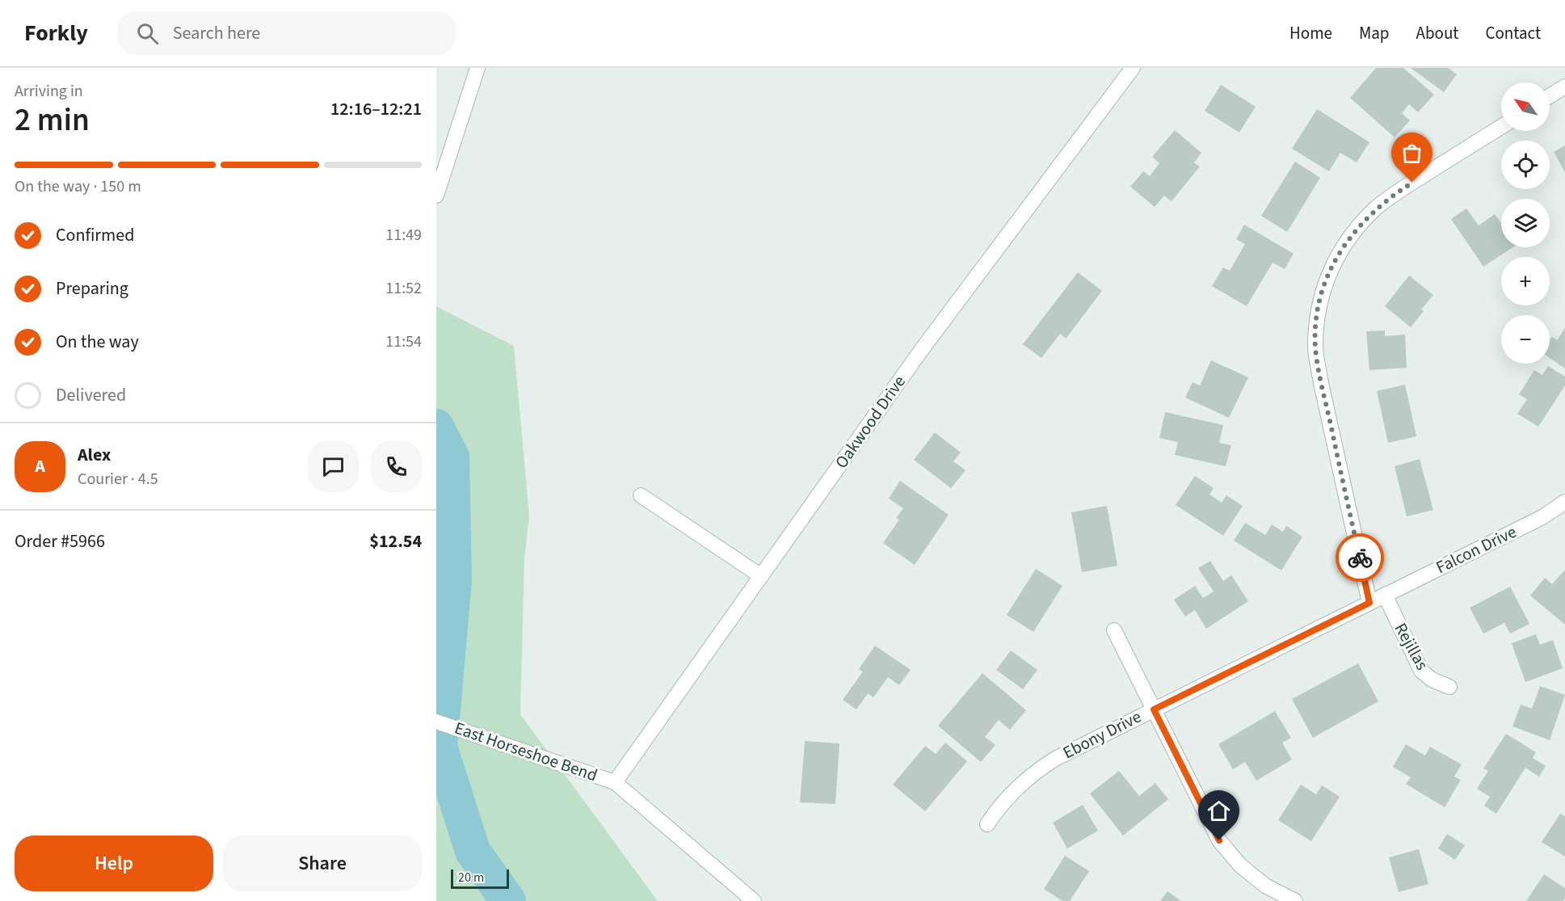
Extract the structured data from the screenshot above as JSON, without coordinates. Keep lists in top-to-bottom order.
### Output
{
  "streets": {
    "street": [
      "Oakwood Drive",
      "Falcon Drive",
      "Rejillas",
      "Ebony Drive",
      "East Horseshoe Bend"
    ]
  },
  "crossings": [
    ["Oakwood Drive", "East Horseshoe Bend"],
    ["Falcon Drive", "Rejillas"],
    ["Falcon Drive", "Ebony Drive"]
  ],
  "scale_bar": "20 m",
  "north": "top left",
  "page": {
    "header": "Forkly",
    "search": "Search here",
    "nav": [
      "Home",
      "Map",
      "About",
      "Contact"
    ],
    "heading": ["2 min", "Arriving in", "12:16–12:21"],
    "panel": [
      "Alex",
      "Courier · 4.5",
      "Order #5966",
      "$12.54"
    ],
    "map_buttons": ["+", "−"],
    "bar": "On the way · 150 m",
    "list": [
      ["Confirmed", "11:49"],
      ["Preparing", "11:52"],
      ["On the way", "11:54"],
      "Delivered"
    ],
    "round": "A",
    "buttons": ["Help", "Share"],
    "scale": "20 m"
  }
}
